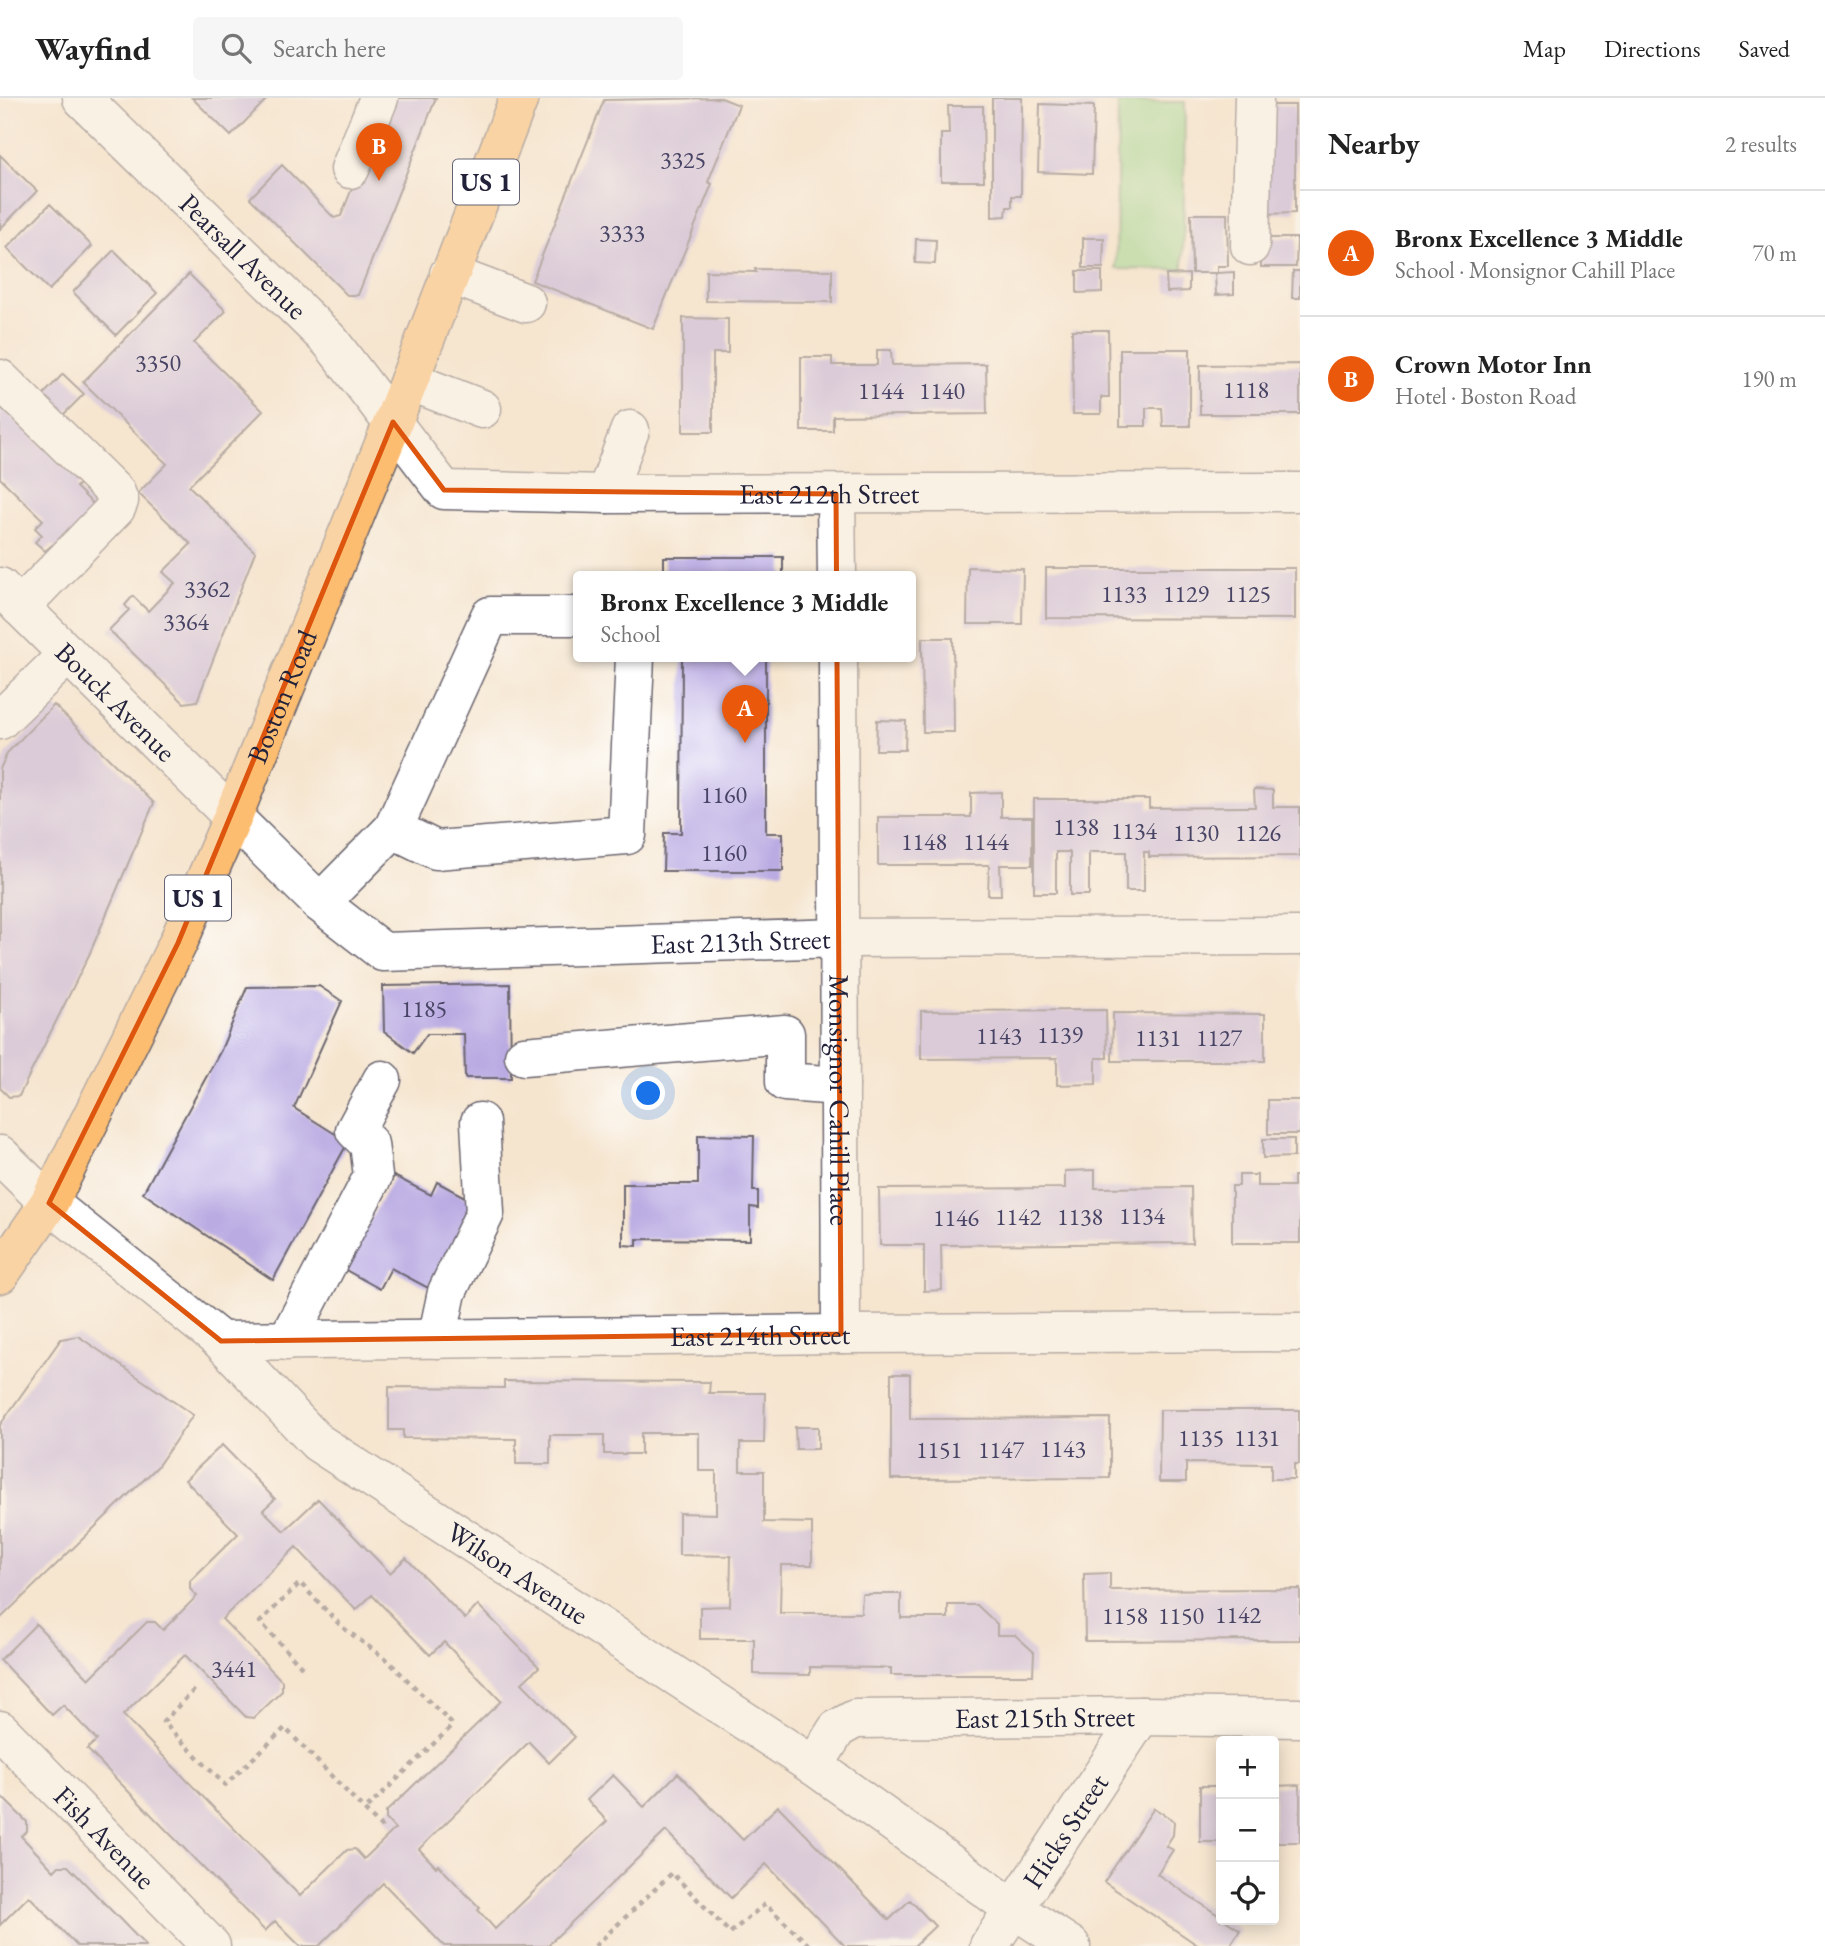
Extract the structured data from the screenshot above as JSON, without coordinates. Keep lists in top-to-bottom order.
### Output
{
  "streets": {
    "main road": ["US 1", "Boston Road"],
    "street": [
      "Pearsall Avenue",
      "East 212th Street",
      "Bouck Avenue",
      "East 213th Street",
      "Monsignor Cahill Place",
      "East 214th Street",
      "Wilson Avenue",
      "East 215th Street",
      "Hicks Street",
      "Fish Avenue"
    ]
  },
  "crossings": [
    ["Pearsall Avenue", "East 212th Street"],
    ["Pearsall Avenue", "Boston Road"],
    ["East 212th Street", "Boston Road"],
    ["Boston Road", "Bouck Avenue"],
    ["Boston Road", "East 213th Street"],
    ["Boston Road", "Wilson Avenue"],
    ["Bouck Avenue", "East 213th Street"],
    ["East 213th Street", "Monsignor Cahill Place"],
    ["Monsignor Cahill Place", "East 214th Street"],
    ["East 214th Street", "Wilson Avenue"],
    ["Wilson Avenue", "East 215th Street"],
    ["Wilson Avenue", "Hicks Street"],
    ["East 215th Street", "Hicks Street"]
  ],
  "house_numbers": [
    "3325",
    "3333",
    "3350",
    "1118",
    "1144",
    "1140",
    "3362",
    "1133",
    "1129",
    "1125",
    "3364",
    "1160",
    "1138",
    "1134",
    "1130",
    "1126",
    "1148",
    "1144",
    "1160",
    "1185",
    "1139",
    "1143",
    "1131",
    "1127",
    "1134",
    "1142",
    "1138",
    "1146",
    "1135",
    "1131",
    "1143",
    "1151",
    "1147",
    "1142",
    "1158",
    "1150",
    "3441"
  ],
  "page": {
    "header": "Wayfind",
    "search": "Search here",
    "nav": ["Map", "Directions", "Saved"],
    "heading": ["Nearby", "2 results"],
    "pins": ["B", "A"],
    "list": [
      {
        "mark": "A",
        "name": "Bronx Excellence 3 Middle",
        "note": "School · Monsignor Cahill Place",
        "value": "70 m"
      },
      {
        "mark": "B",
        "name": "Crown Motor Inn",
        "note": "Hotel · Boston Road",
        "value": "190 m"
      }
    ],
    "popup": ["Bronx Excellence 3 Middle", "School"],
    "map_buttons": ["+", "−"]
  }
}
